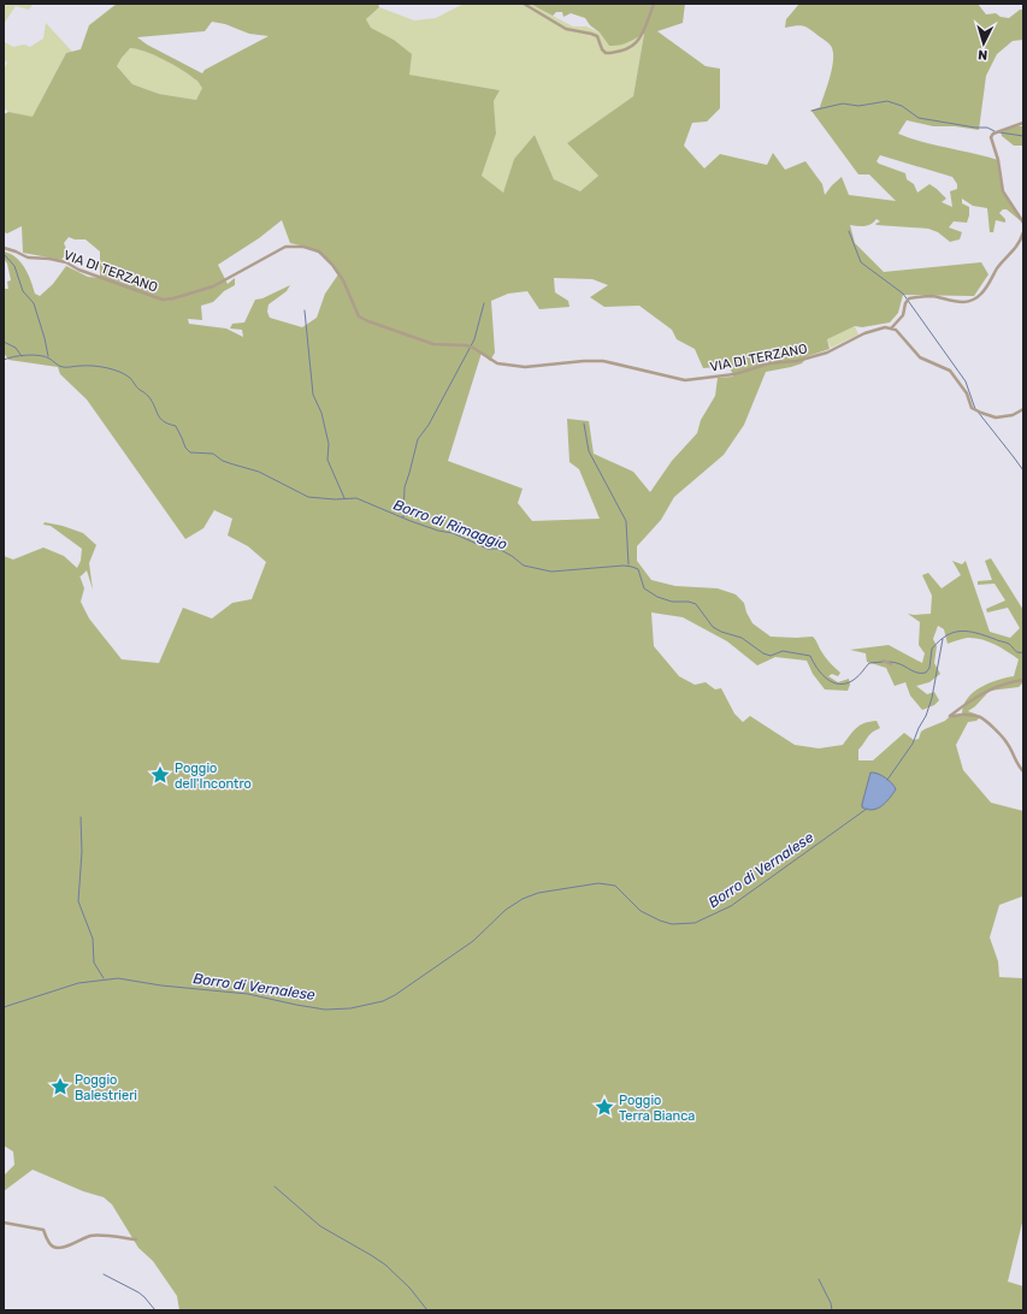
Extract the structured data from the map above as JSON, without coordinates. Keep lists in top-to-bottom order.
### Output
{
  "streets": {
    "street": ["VIA DI TERZANO"]
  },
  "water": ["Borro di Rimaggio", "Borro di Vernalese"],
  "places": {
    "place": ["Poggio dell'Incontro", "Poggio Balestrieri", "Poggio Terra Bianca"]
  },
  "north": "bottom"
}
